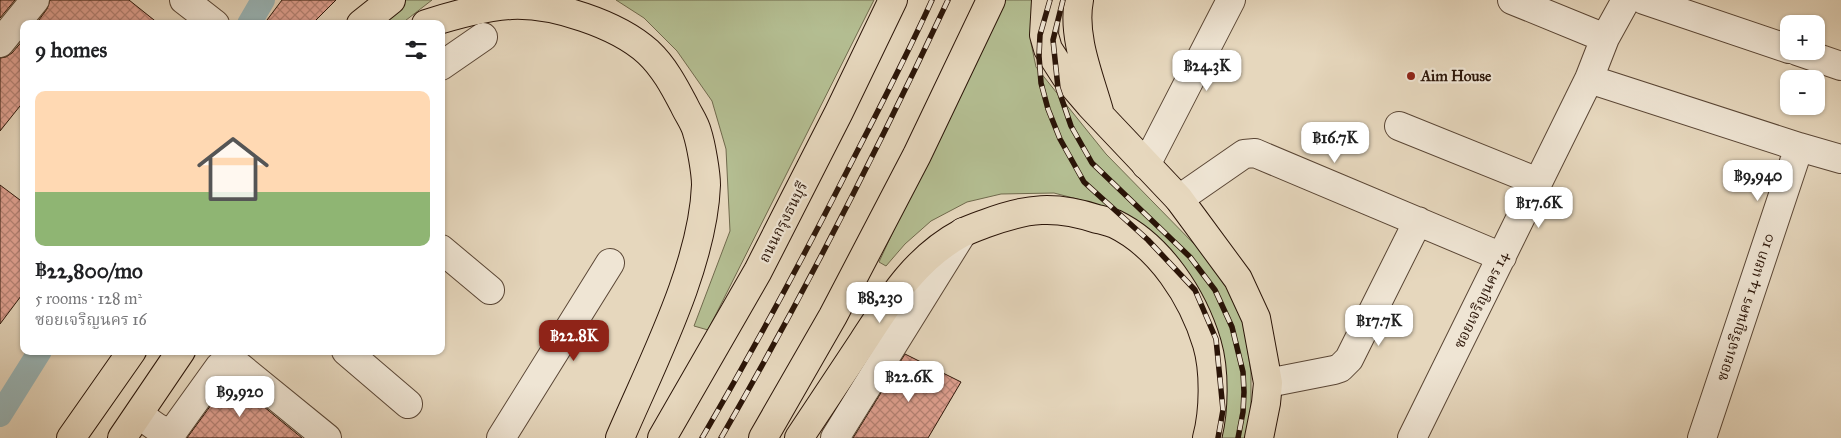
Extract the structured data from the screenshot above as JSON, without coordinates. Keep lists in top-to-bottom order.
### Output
{
  "streets": {
    "main road": ["ถนนกรุงธนบุรี"],
    "street": ["ซอยเจริญนคร 14", "ซอยเจริญนคร 14 แยก 10"]
  },
  "places": ["Aim House"],
  "page": {
    "map_buttons": ["+", "−"],
    "heading": "9 homes",
    "price": [
      "฿24.3K",
      "฿16.7K",
      "฿9,940",
      "฿17.6K",
      "฿8,230",
      "฿17.7K",
      "฿22.8K",
      "฿22.6K",
      "฿9,920"
    ],
    "list": [
      {
        "name": "฿22,800/mo",
        "note": "5 rooms · 128 m² · ซอยเจริญนคร 16"
      }
    ]
  }
}
